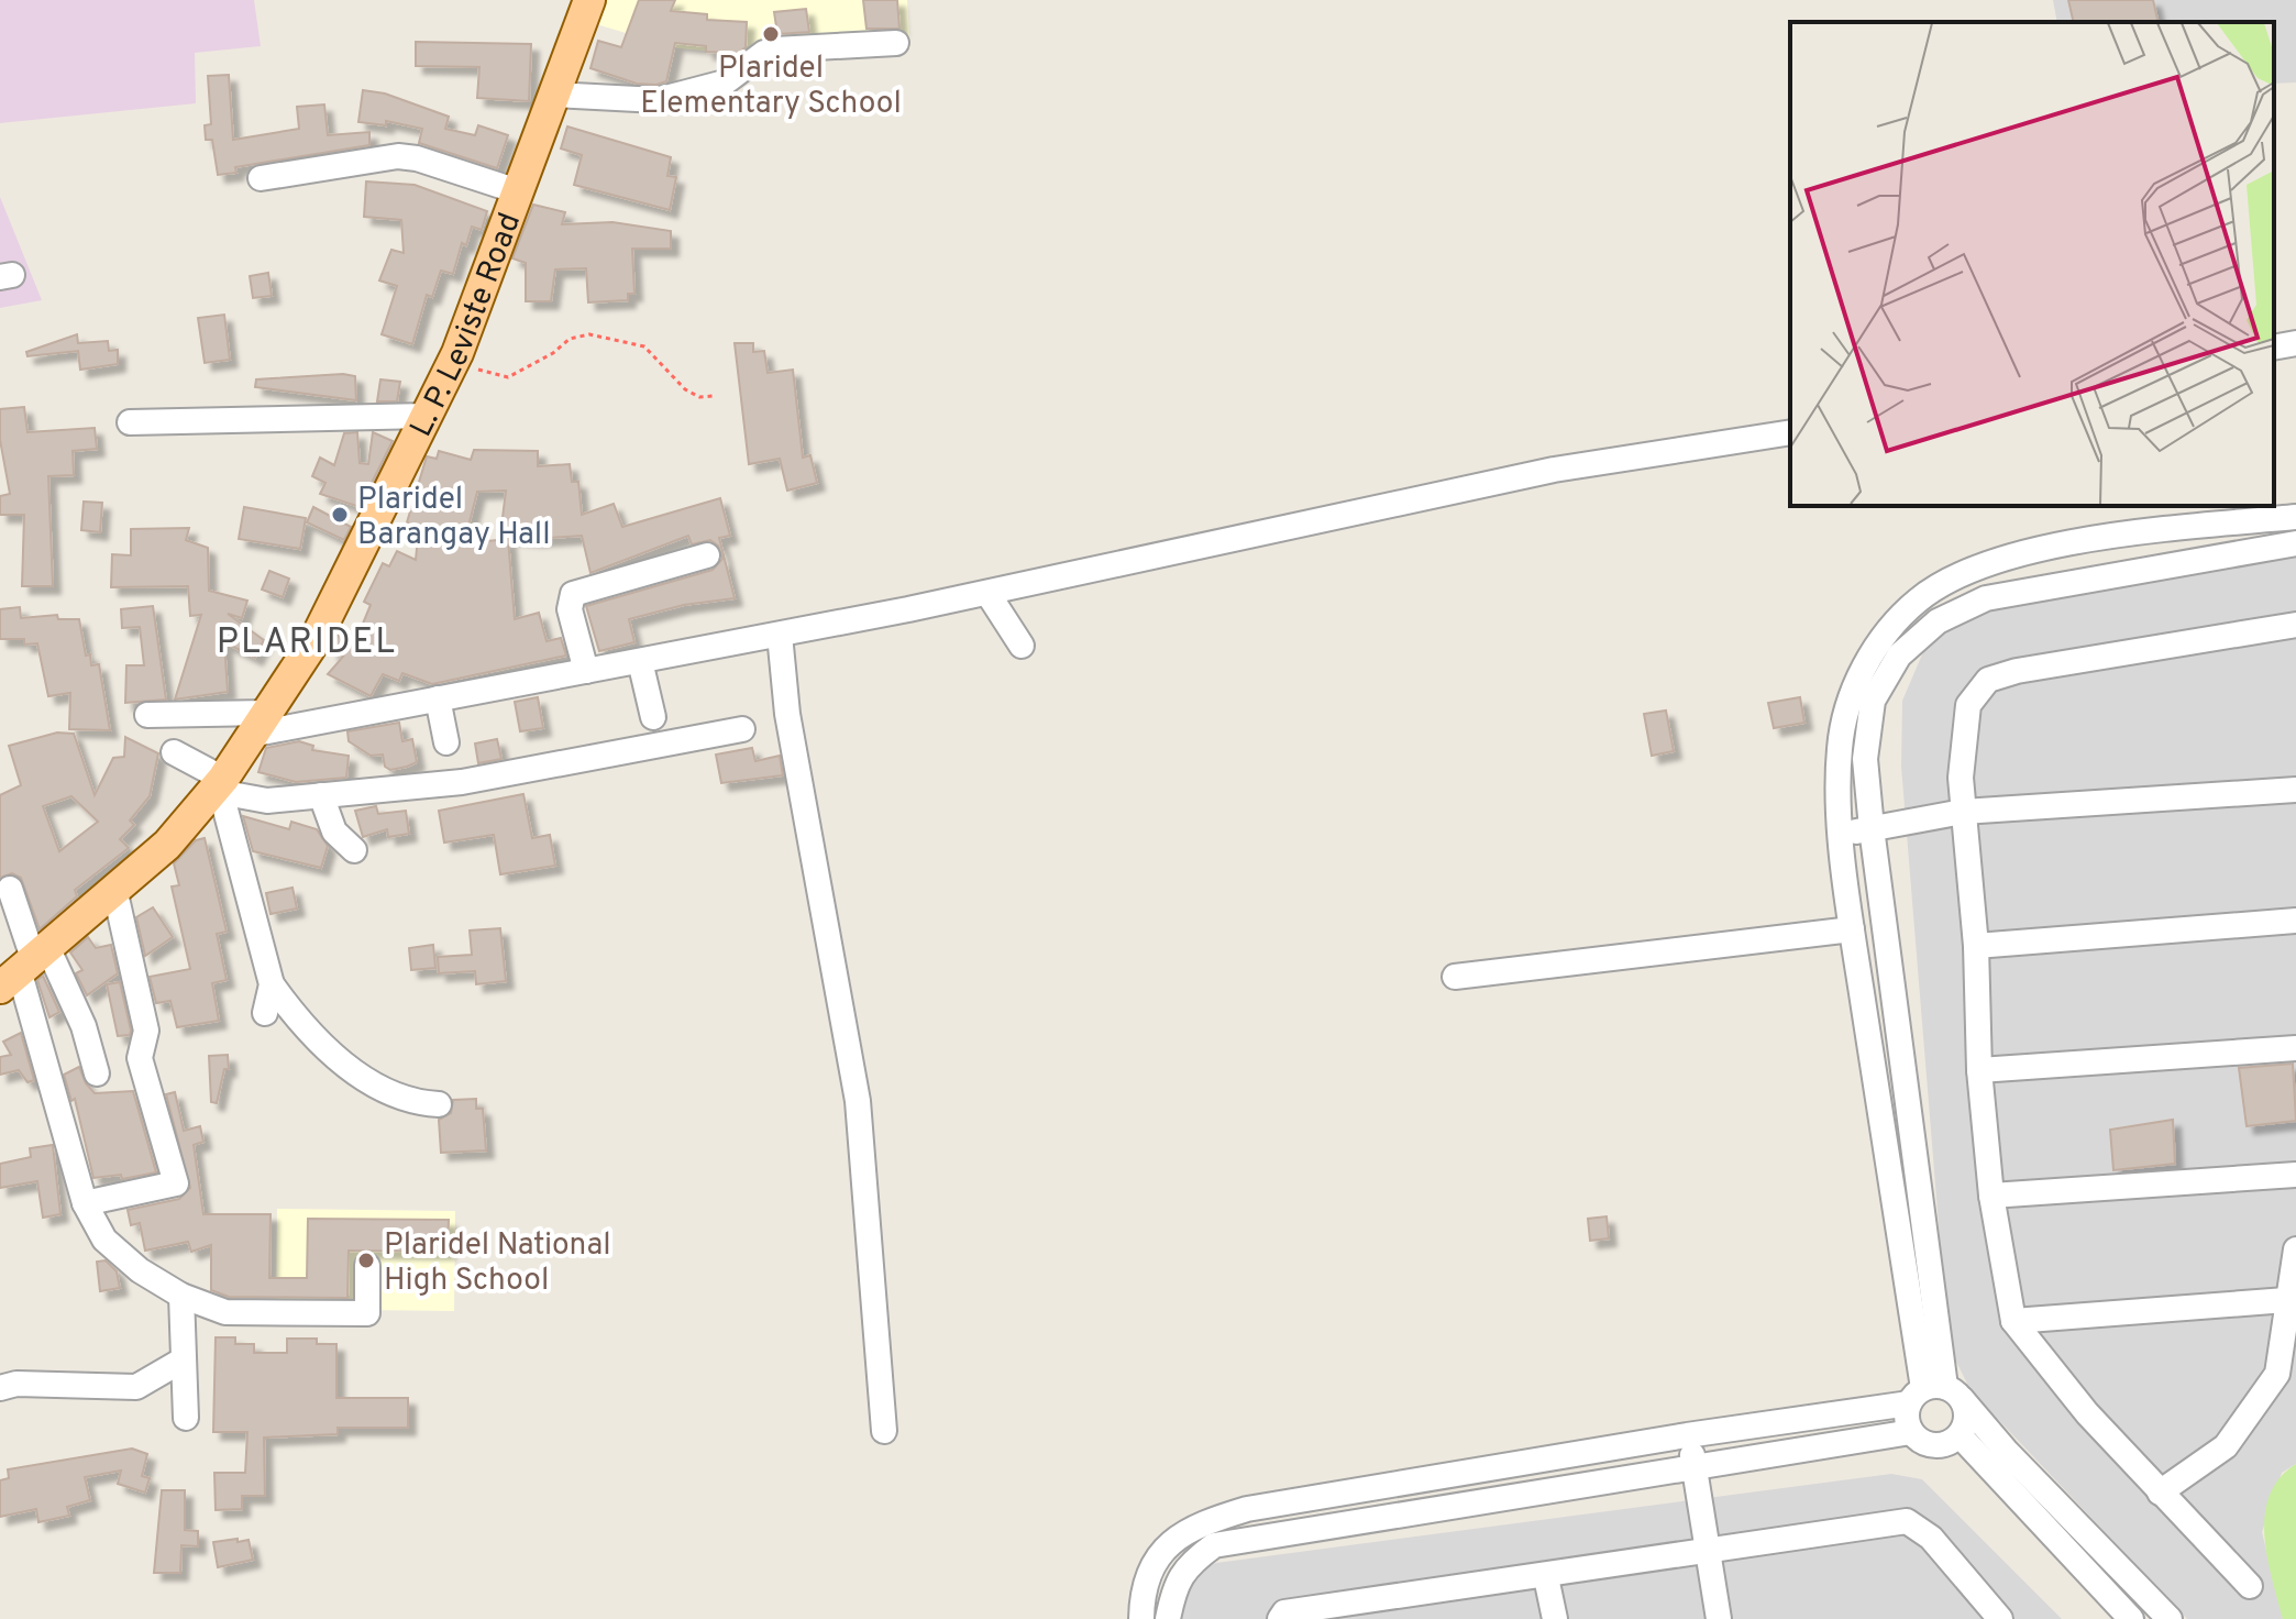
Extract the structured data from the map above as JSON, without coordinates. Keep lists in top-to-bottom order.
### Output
{
  "streets": {
    "main road": ["L. P. Leviste Road"]
  },
  "districts": ["PLARIDEL"],
  "places": ["Plaridel Elementary School", "Plaridel Barangay Hall", "Plaridel National High School"]
}
